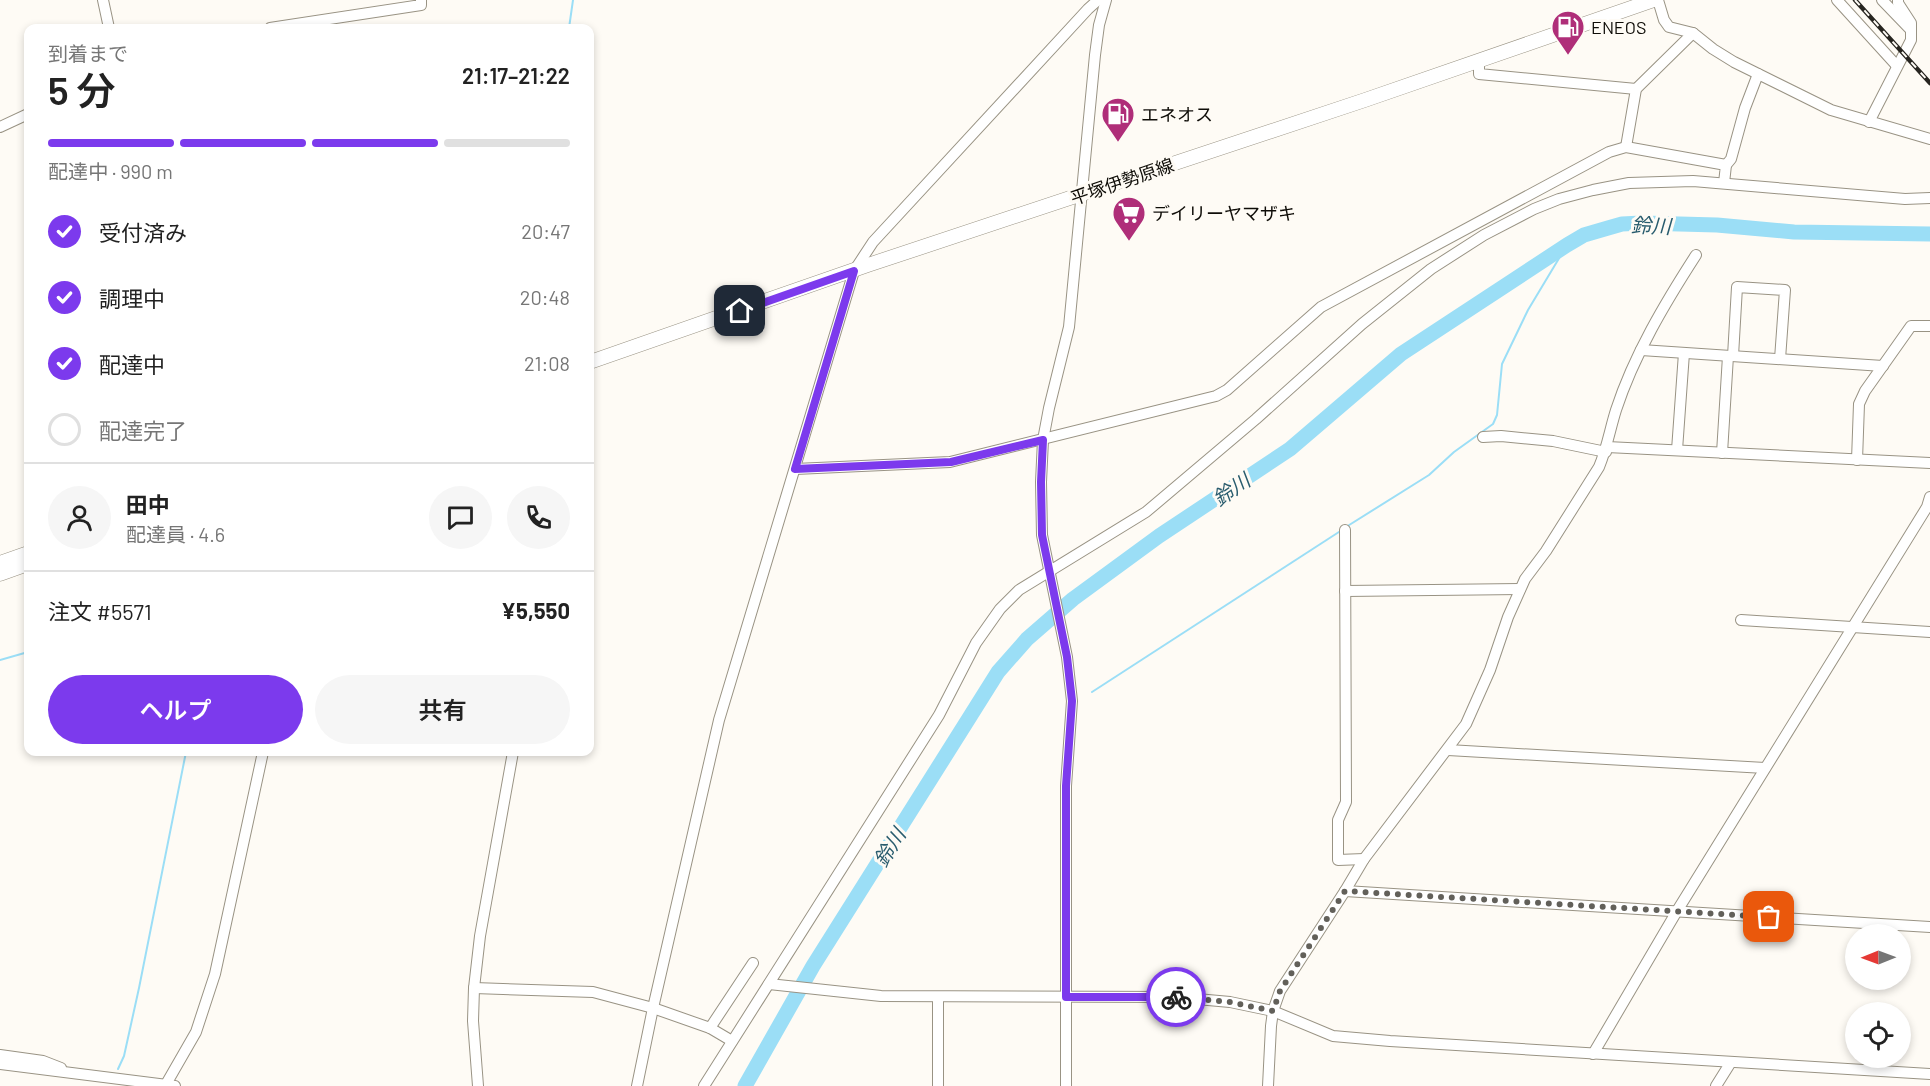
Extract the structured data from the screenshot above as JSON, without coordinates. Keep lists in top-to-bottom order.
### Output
{
  "streets": {
    "main road": ["平塚伊勢原線"]
  },
  "water": ["鈴川"],
  "places": {
    "fuel station": ["ENEOS", "エネオス"],
    "supermarket": ["デイリーヤマザキ"]
  },
  "north": "left",
  "page": {
    "heading": ["5 分", "到着まで", "21:17–21:22"],
    "panel": [
      "田中",
      "配達員 · 4.6",
      "注文 #5571",
      "¥5,550"
    ],
    "bar": "配達中 · 990 m",
    "list": [
      ["受付済み", "20:47"],
      ["調理中", "20:48"],
      ["配達中", "21:08"],
      "配達完了"
    ],
    "buttons": ["ヘルプ", "共有"]
  }
}
